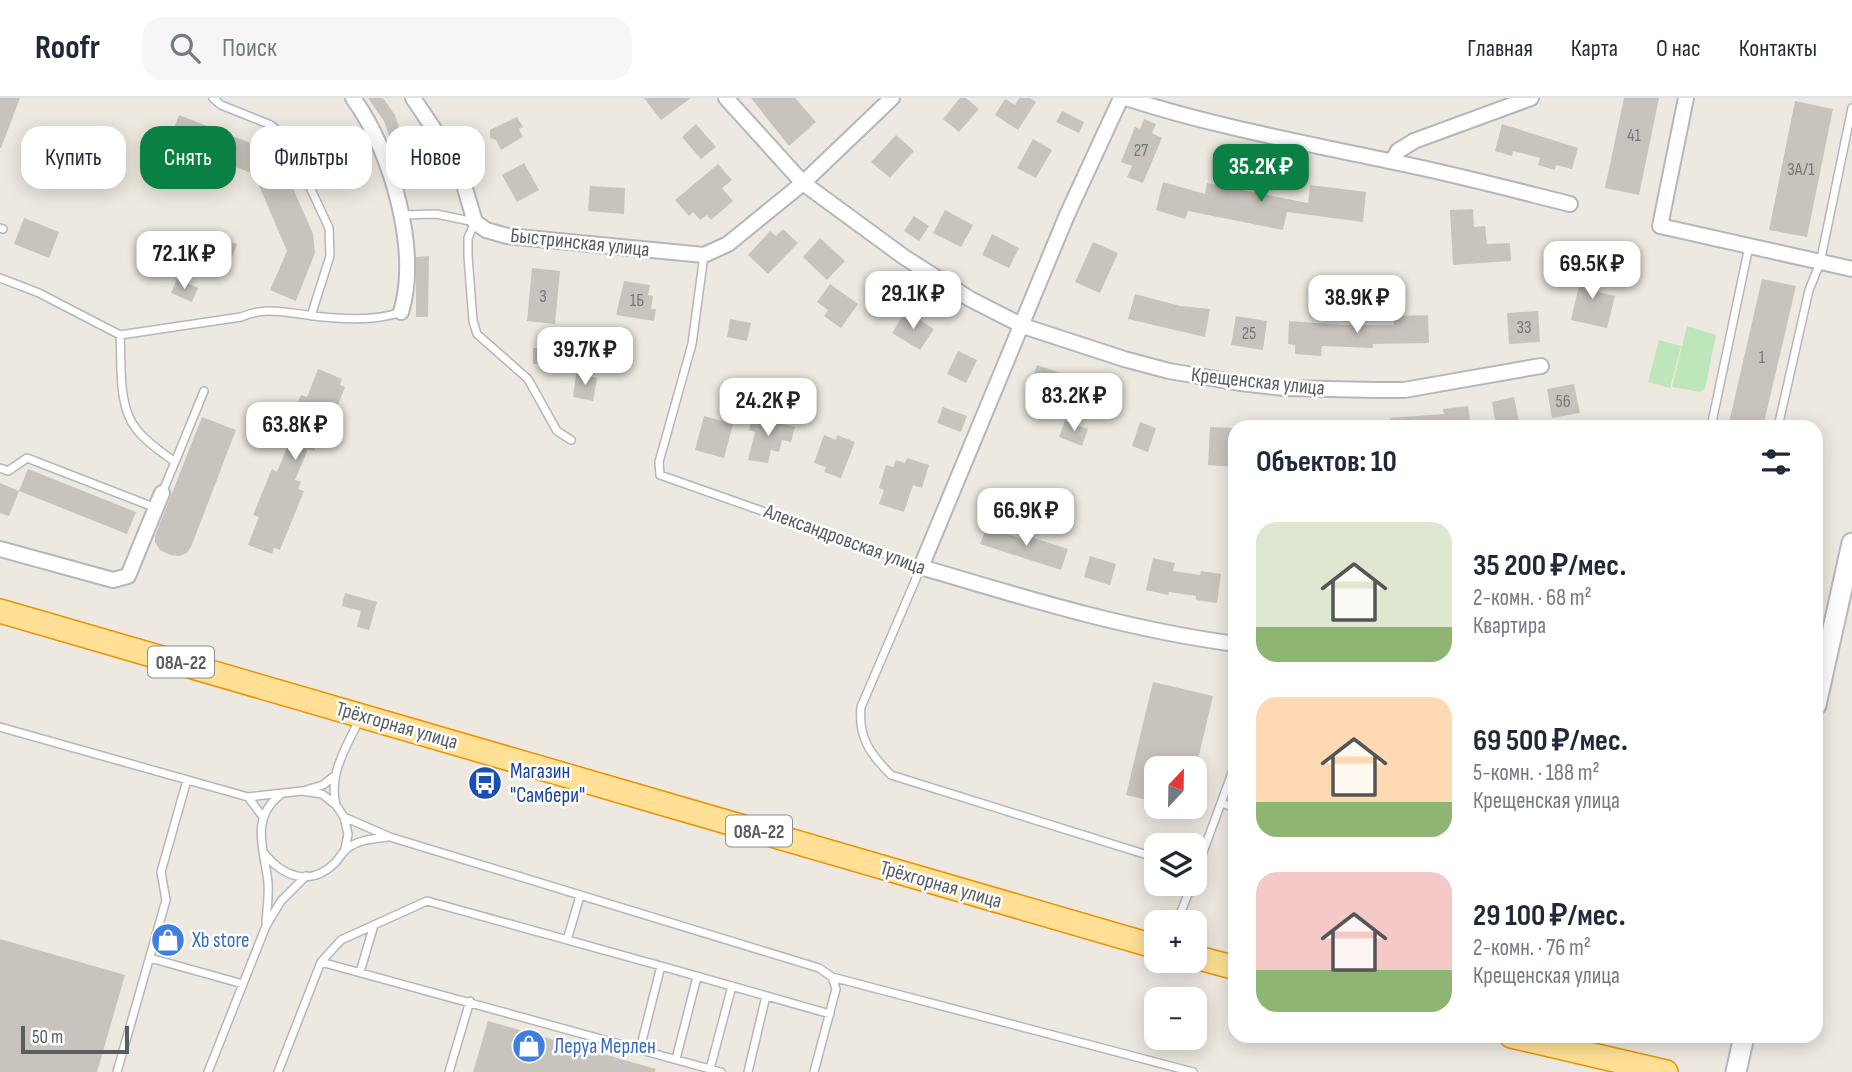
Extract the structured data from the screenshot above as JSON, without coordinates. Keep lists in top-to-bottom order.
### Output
{
  "streets": {
    "highway": ["08А-22", "Трёхгорная улица"],
    "street": ["Быстринская улица", "Крещенская улица", "Александровская улица"]
  },
  "crossings": [
    ["Быстринская улица", "Александровская улица"]
  ],
  "places": {
    "bus stop": ["Магазин \"Самбери\""],
    "shop": ["Xb store", "Леруа Мерлен"]
  },
  "house_numbers": [
    "41",
    "27",
    "3А/1",
    "3",
    "1Б",
    "33",
    "25",
    "1",
    "56"
  ],
  "scale_bar": "50 m",
  "north": "top",
  "page": {
    "header": "Roofr",
    "search": "Поиск",
    "nav": [
      "Главная",
      "Карта",
      "О нас",
      "Контакты"
    ],
    "chip": [
      "Купить",
      "Снять",
      "Фильтры",
      "Новое"
    ],
    "price": [
      "35.2K ₽",
      "72.1K ₽",
      "69.5K ₽",
      "29.1K ₽",
      "38.9K ₽",
      "39.7K ₽",
      "83.2K ₽",
      "24.2K ₽",
      "63.8K ₽",
      "66.9K ₽"
    ],
    "heading": "Объектов: 10",
    "list": [
      {
        "name": "35 200 ₽/мес.",
        "note": "2-комн. · 68 m² · Квартира"
      },
      {
        "name": "69 500 ₽/мес.",
        "note": "5-комн. · 188 m² · Крещенская улица"
      },
      {
        "name": "29 100 ₽/мес.",
        "note": "2-комн. · 76 m² · Крещенская улица"
      }
    ],
    "map_buttons": ["+", "−"],
    "scale": "50 m"
  }
}
